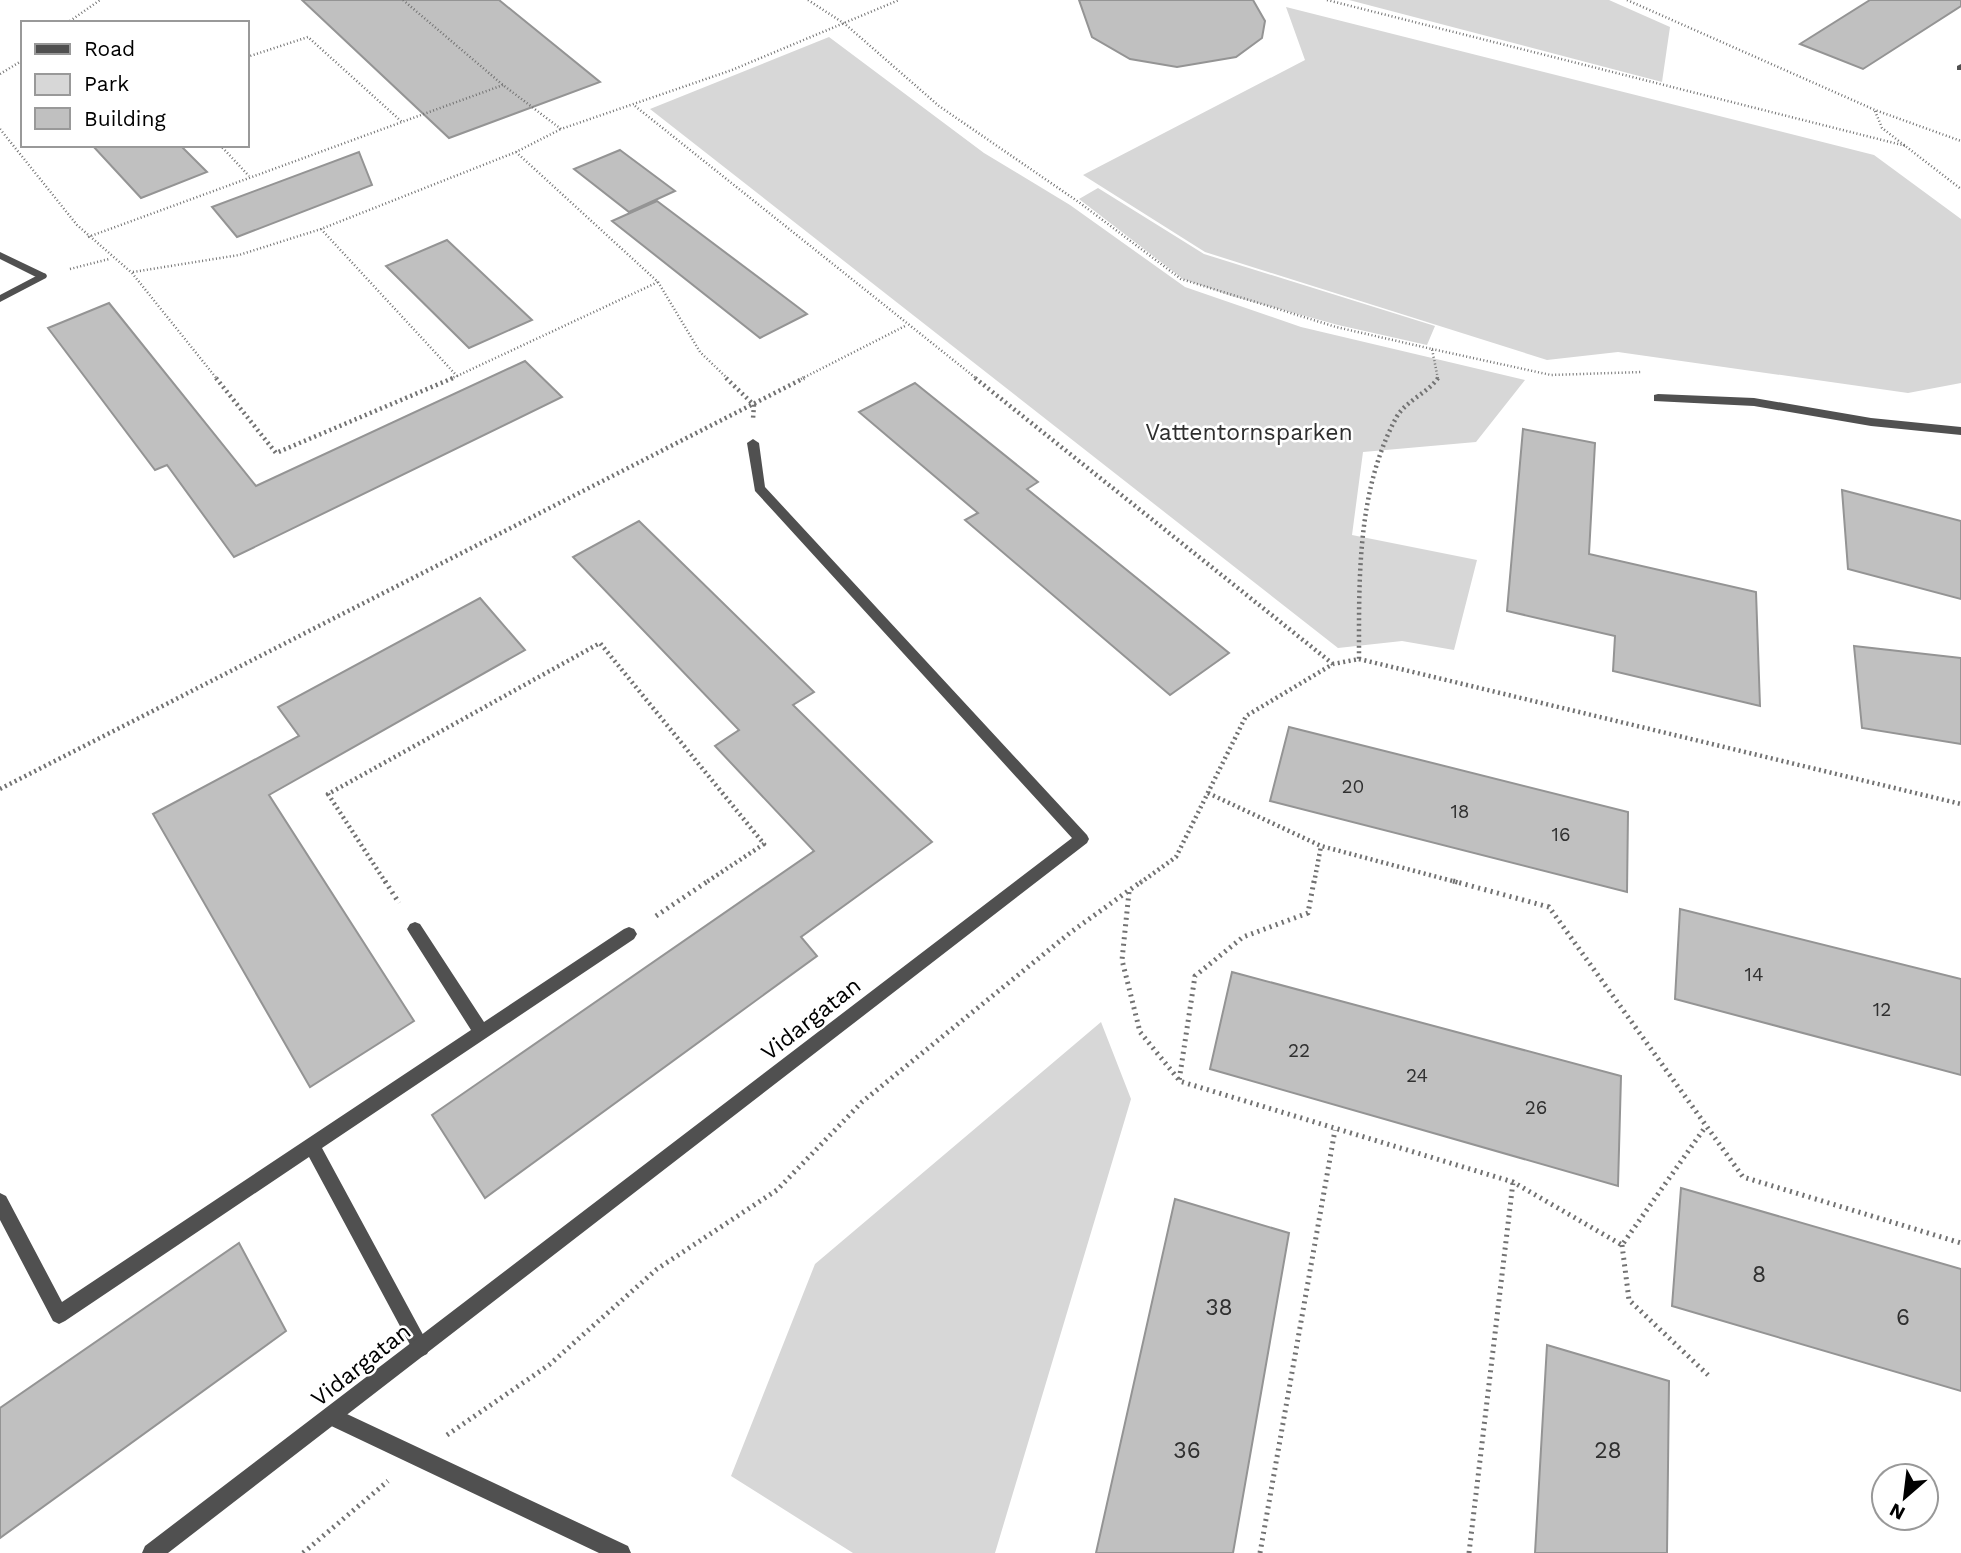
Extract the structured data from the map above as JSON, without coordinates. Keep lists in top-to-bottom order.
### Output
{
  "streets": {
    "street": ["Vidargatan"]
  },
  "parks": ["Vattentornsparken"],
  "house_numbers": [
    "20",
    "18",
    "16",
    "14",
    "12",
    "22",
    "24",
    "26",
    "8",
    "38",
    "6",
    "36",
    "28"
  ],
  "legend": ["Road", "Park", "Building"],
  "north": "bottom left"
}
